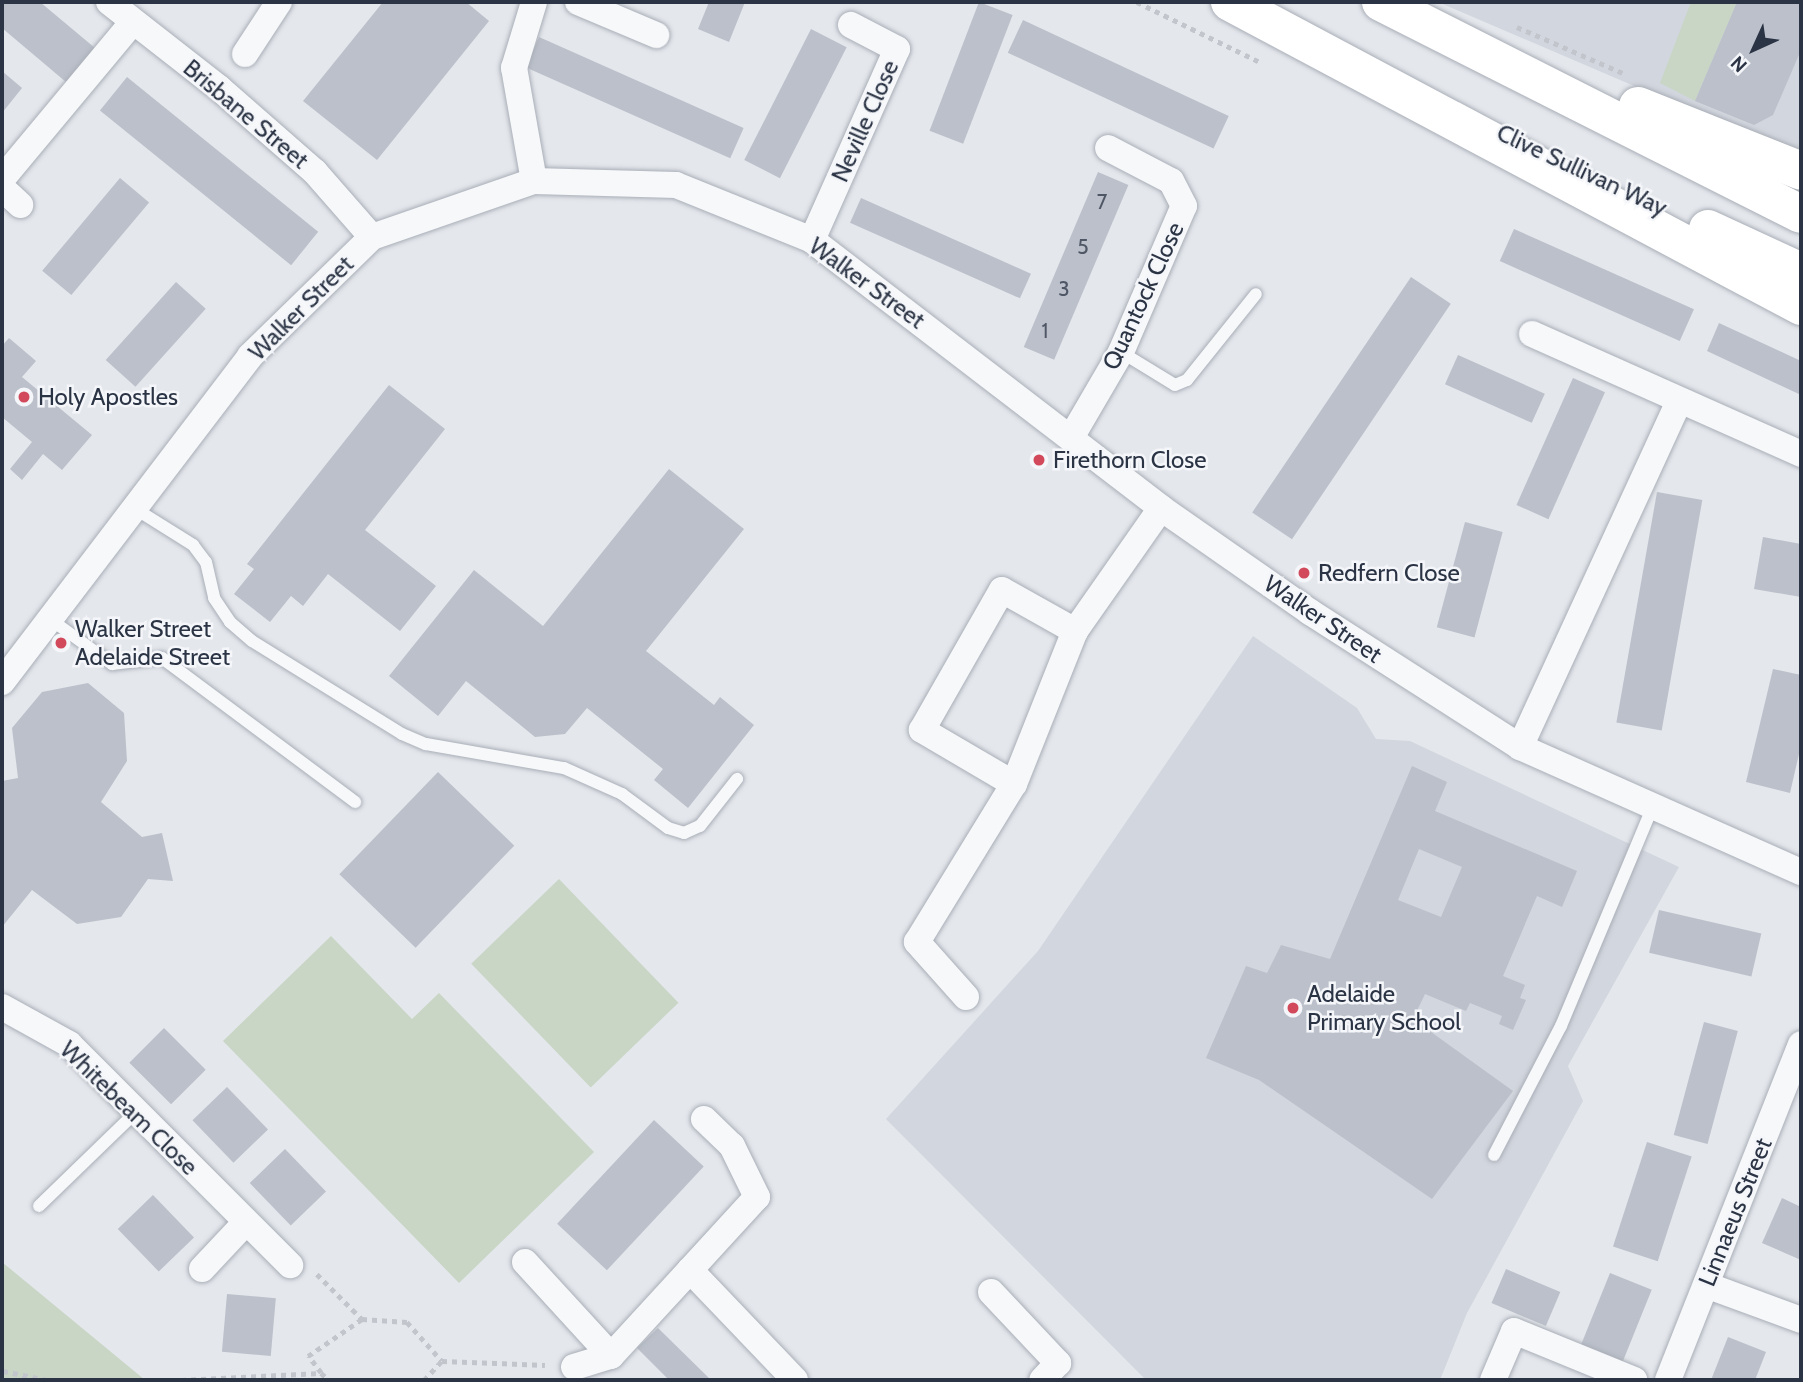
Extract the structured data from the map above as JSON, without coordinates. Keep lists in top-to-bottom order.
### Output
{
  "streets": {
    "highway": ["Clive Sullivan Way"],
    "street": [
      "Brisbane Street",
      "Neville Close",
      "Walker Street",
      "Quantock Close",
      "Whitebeam Close",
      "Linnaeus Street"
    ]
  },
  "crossings": [
    ["Brisbane Street", "Walker Street"],
    ["Neville Close", "Walker Street"],
    ["Walker Street", "Quantock Close"]
  ],
  "places": [
    "Holy Apostles",
    "Firethorn Close",
    "Redfern Close",
    "Walker Street Adelaide Street",
    "Adelaide Primary School"
  ],
  "house_numbers": [
    "7",
    "5",
    "3",
    "1"
  ],
  "north": "bottom left"
}
